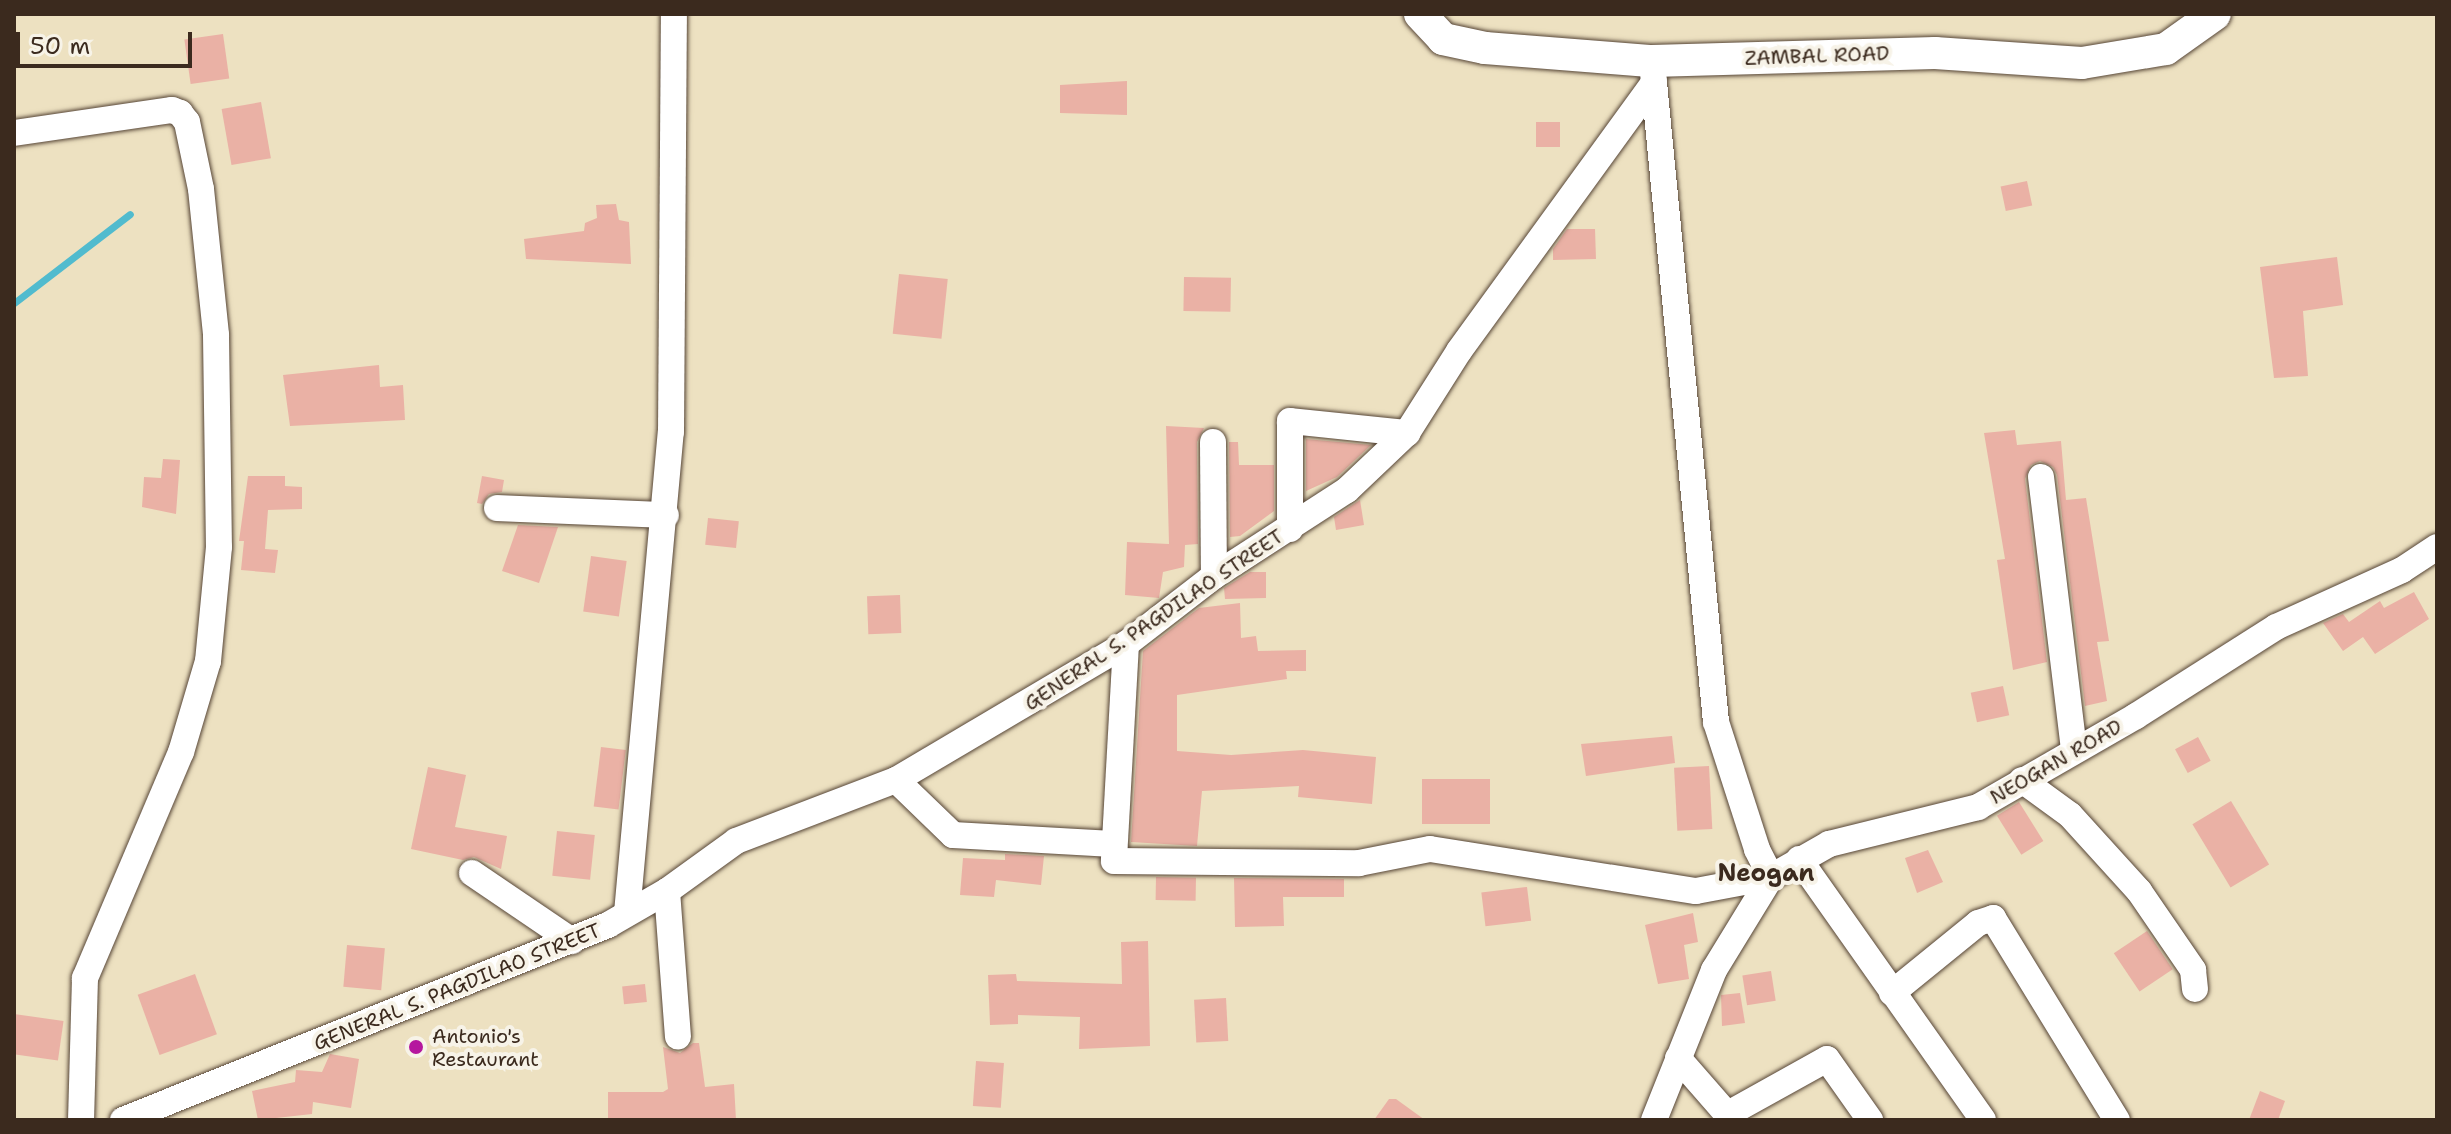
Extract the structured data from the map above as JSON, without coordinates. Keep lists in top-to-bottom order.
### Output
{
  "streets": {
    "street": ["ZAMBAL ROAD", "GENERAL S. PAGDILAO STREET", "NEOGAN ROAD"]
  },
  "crossings": [
    ["ZAMBAL ROAD", "GENERAL S. PAGDILAO STREET"]
  ],
  "districts": ["Neogan"],
  "places": ["Antonio's Restaurant"],
  "scale_bar": "50 m"
}
